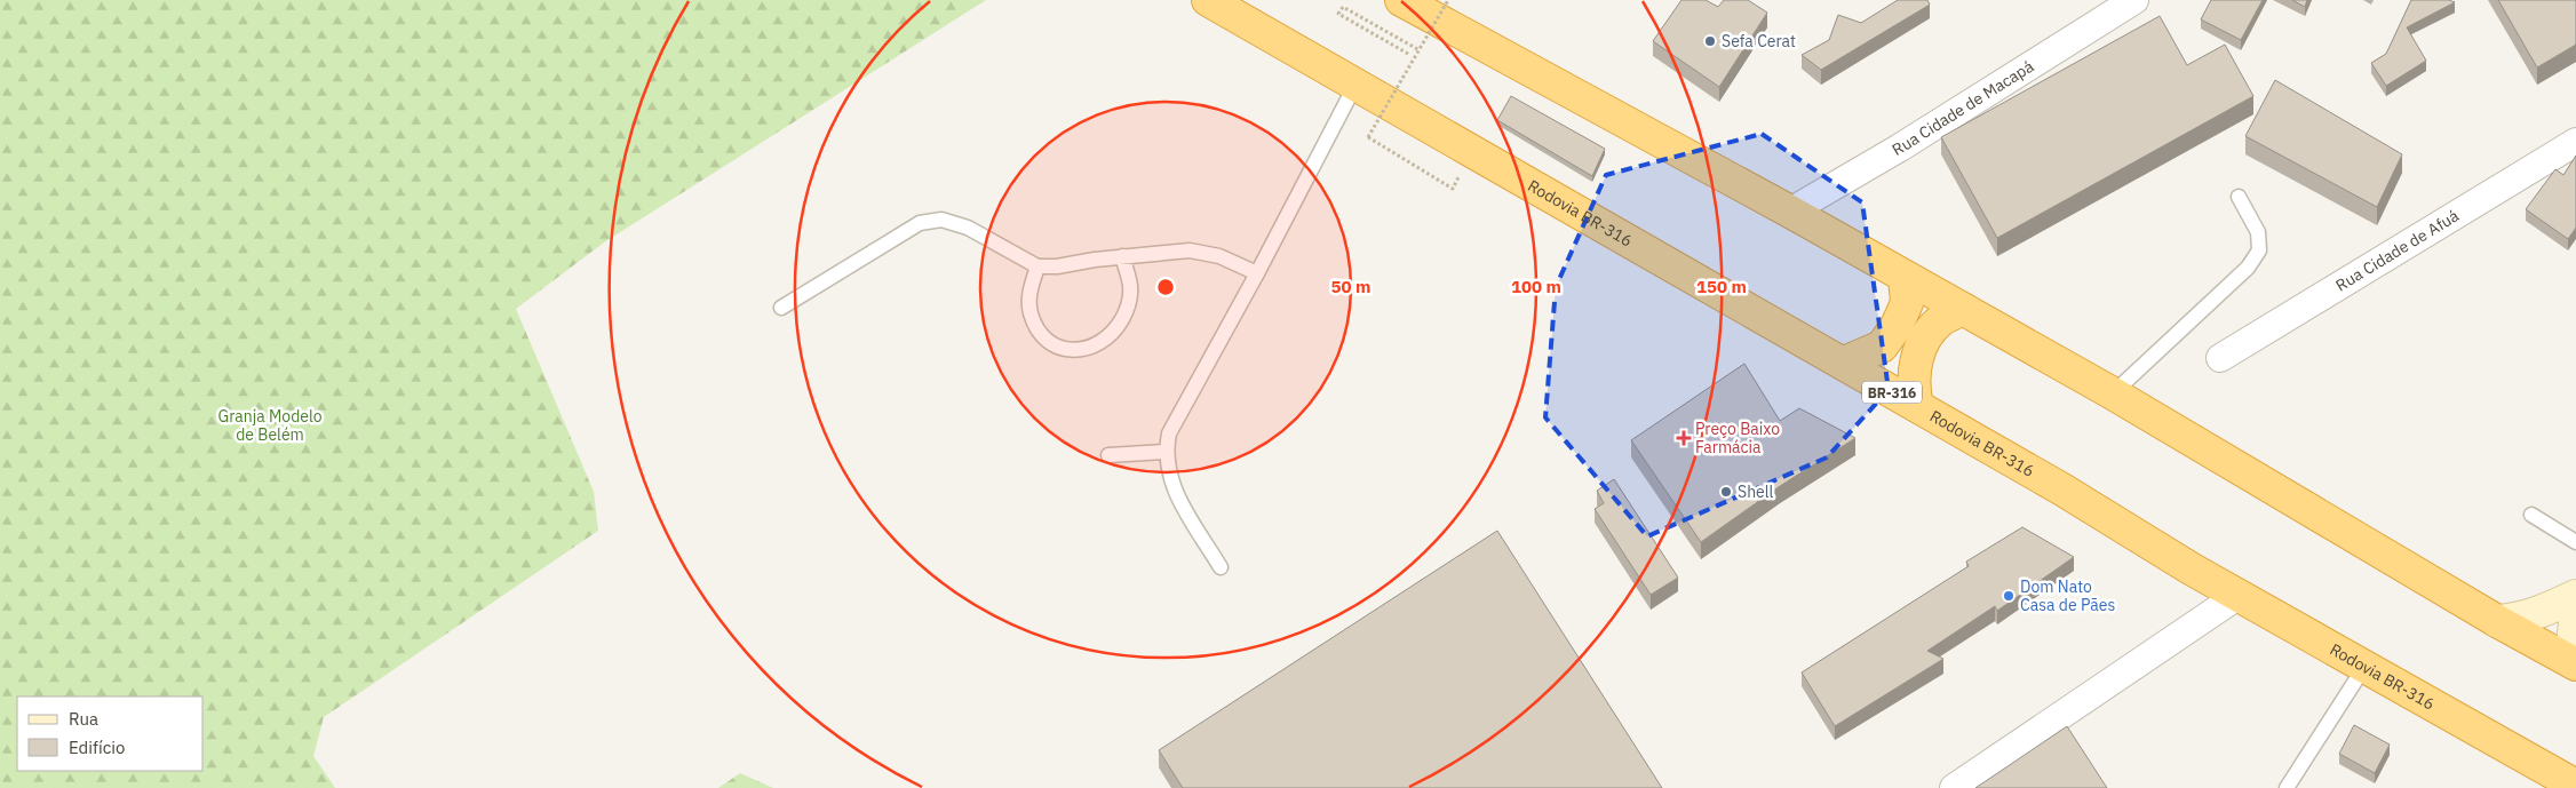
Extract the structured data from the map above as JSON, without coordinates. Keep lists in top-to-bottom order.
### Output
{
  "streets": {
    "highway": ["Rodovia BR-316", "BR-316"],
    "street": ["Rua Cidade de Macapá", "Rua Cidade de Afuá"]
  },
  "parks": ["Granja Modelo de Belém"],
  "places": {
    "other": ["Sefa Cerat", "Shell", "Dom Nato Casa de Pães"],
    "health": ["Preço Baixo Farmácia"]
  },
  "legend": ["Rua", "Edifício"],
  "rings": ["50 m", "100 m", "150 m"]
}
